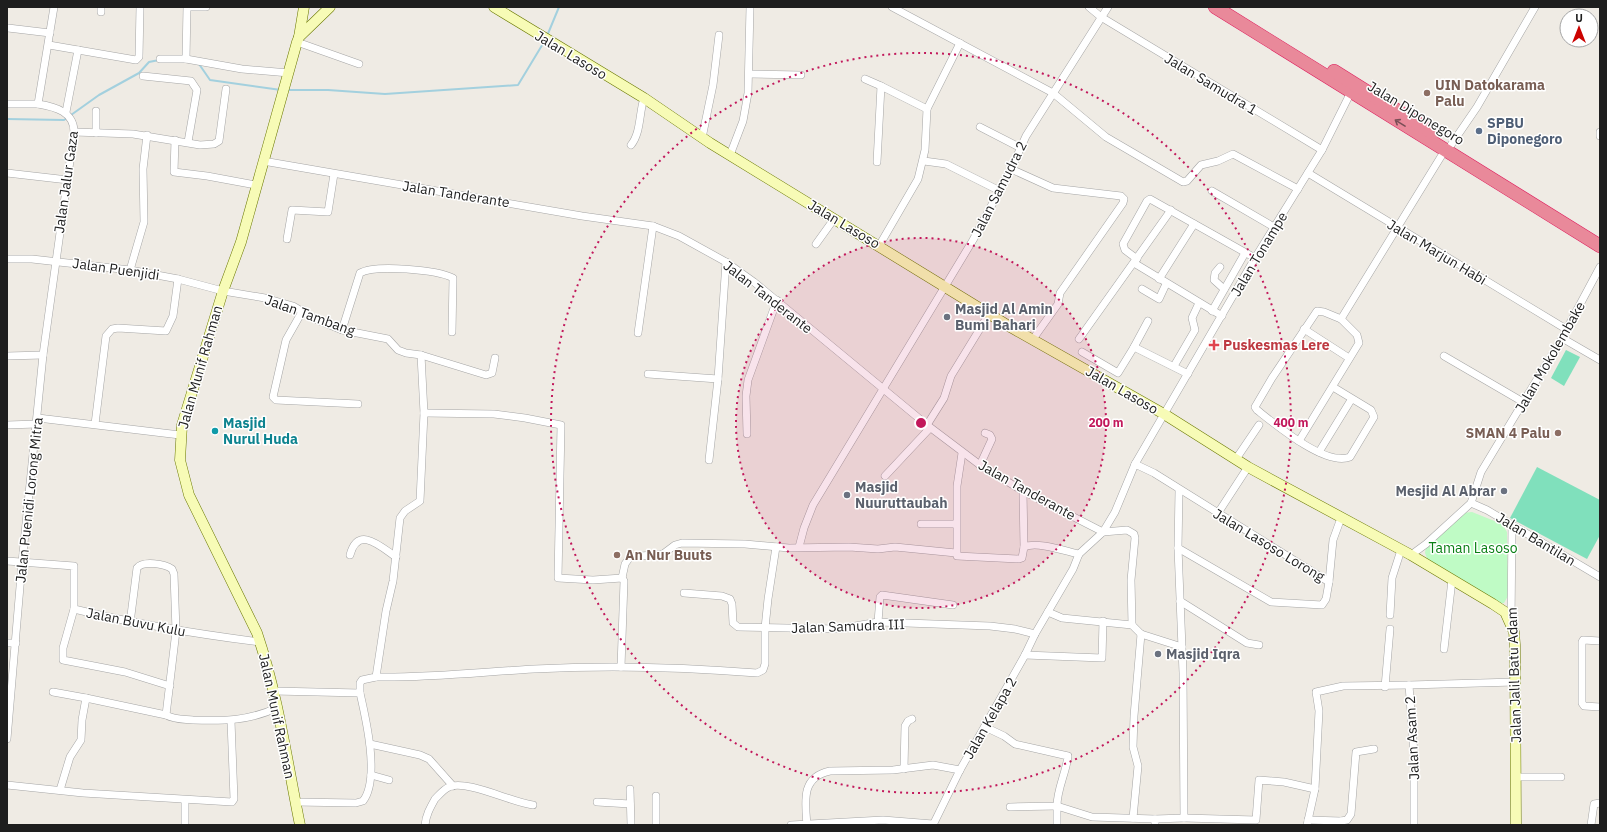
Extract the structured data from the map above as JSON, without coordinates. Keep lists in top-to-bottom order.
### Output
{
  "streets": {
    "highway": ["Jalan Diponegoro"],
    "street": [
      "Jalan Lasoso",
      "Jalan Samudra 1",
      "Jalan Jalur Gaza",
      "Jalan Samudra 2",
      "Jalan Tanderante",
      "Jalan Marjun Habi",
      "Jalan Tonampe",
      "Jalan Puenjidi",
      "Jalan Tambang",
      "Jalan Mokolembake",
      "Jalan Munif Rahman",
      "Jalan Puenidi Lorong Mitra",
      "Jalan Bantilan",
      "Jalan Lasoso Lorong",
      "Jalan Buvu Kulu",
      "Jalan Samudra III",
      "Jalan Jalil Batu Adam",
      "Jalan Kelapa 2",
      "Jalan Asam 2"
    ]
  },
  "crossings": [
    ["Jalan Lasoso", "Jalan Samudra 2"],
    ["Jalan Lasoso", "Jalan Tonampe"],
    ["Jalan Lasoso", "Jalan Mokolembake"],
    ["Jalan Lasoso", "Jalan Lasoso Lorong"],
    ["Jalan Lasoso", "Jalan Jalil Batu Adam"],
    ["Jalan Samudra 1", "Jalan Samudra 2"],
    ["Jalan Samudra 1", "Jalan Tonampe"],
    ["Jalan Diponegoro", "Jalan Tonampe"],
    ["Jalan Jalur Gaza", "Jalan Puenjidi"],
    ["Jalan Jalur Gaza", "Jalan Puenidi Lorong Mitra"],
    ["Jalan Tanderante", "Jalan Munif Rahman"],
    ["Jalan Tanderante", "Jalan Kelapa 2"],
    ["Jalan Marjun Habi", "Jalan Tonampe"],
    ["Jalan Marjun Habi", "Jalan Mokolembake"],
    ["Jalan Tonampe", "Jalan Lasoso Lorong"],
    ["Jalan Tonampe", "Jalan Kelapa 2"],
    ["Jalan Puenjidi", "Jalan Tambang"],
    ["Jalan Puenjidi", "Jalan Munif Rahman"],
    ["Jalan Puenjidi", "Jalan Puenidi Lorong Mitra"],
    ["Jalan Tambang", "Jalan Munif Rahman"],
    ["Jalan Mokolembake", "Jalan Bantilan"],
    ["Jalan Munif Rahman", "Jalan Buvu Kulu"],
    ["Jalan Puenidi Lorong Mitra", "Jalan Buvu Kulu"],
    ["Jalan Bantilan", "Jalan Jalil Batu Adam"],
    ["Jalan Lasoso Lorong", "Jalan Kelapa 2"],
    ["Jalan Samudra III", "Jalan Kelapa 2"],
    ["Jalan Jalil Batu Adam", "Jalan Asam 2"]
  ],
  "parks": ["Taman Lasoso"],
  "places": {
    "other": [
      "UIN Datokarama Palu",
      "SPBU Diponegoro",
      "Masjid Al Amin Bumi Bahari",
      "Masjid Nurul Huda",
      "SMAN 4 Palu",
      "Mesjid Al Abrar",
      "Masjid Nuuruttaubah",
      "An Nur Buuts",
      "Masjid Iqra"
    ],
    "health": ["Puskesmas Lere"]
  },
  "north": "top",
  "rings": ["200 m", "400 m"]
}
